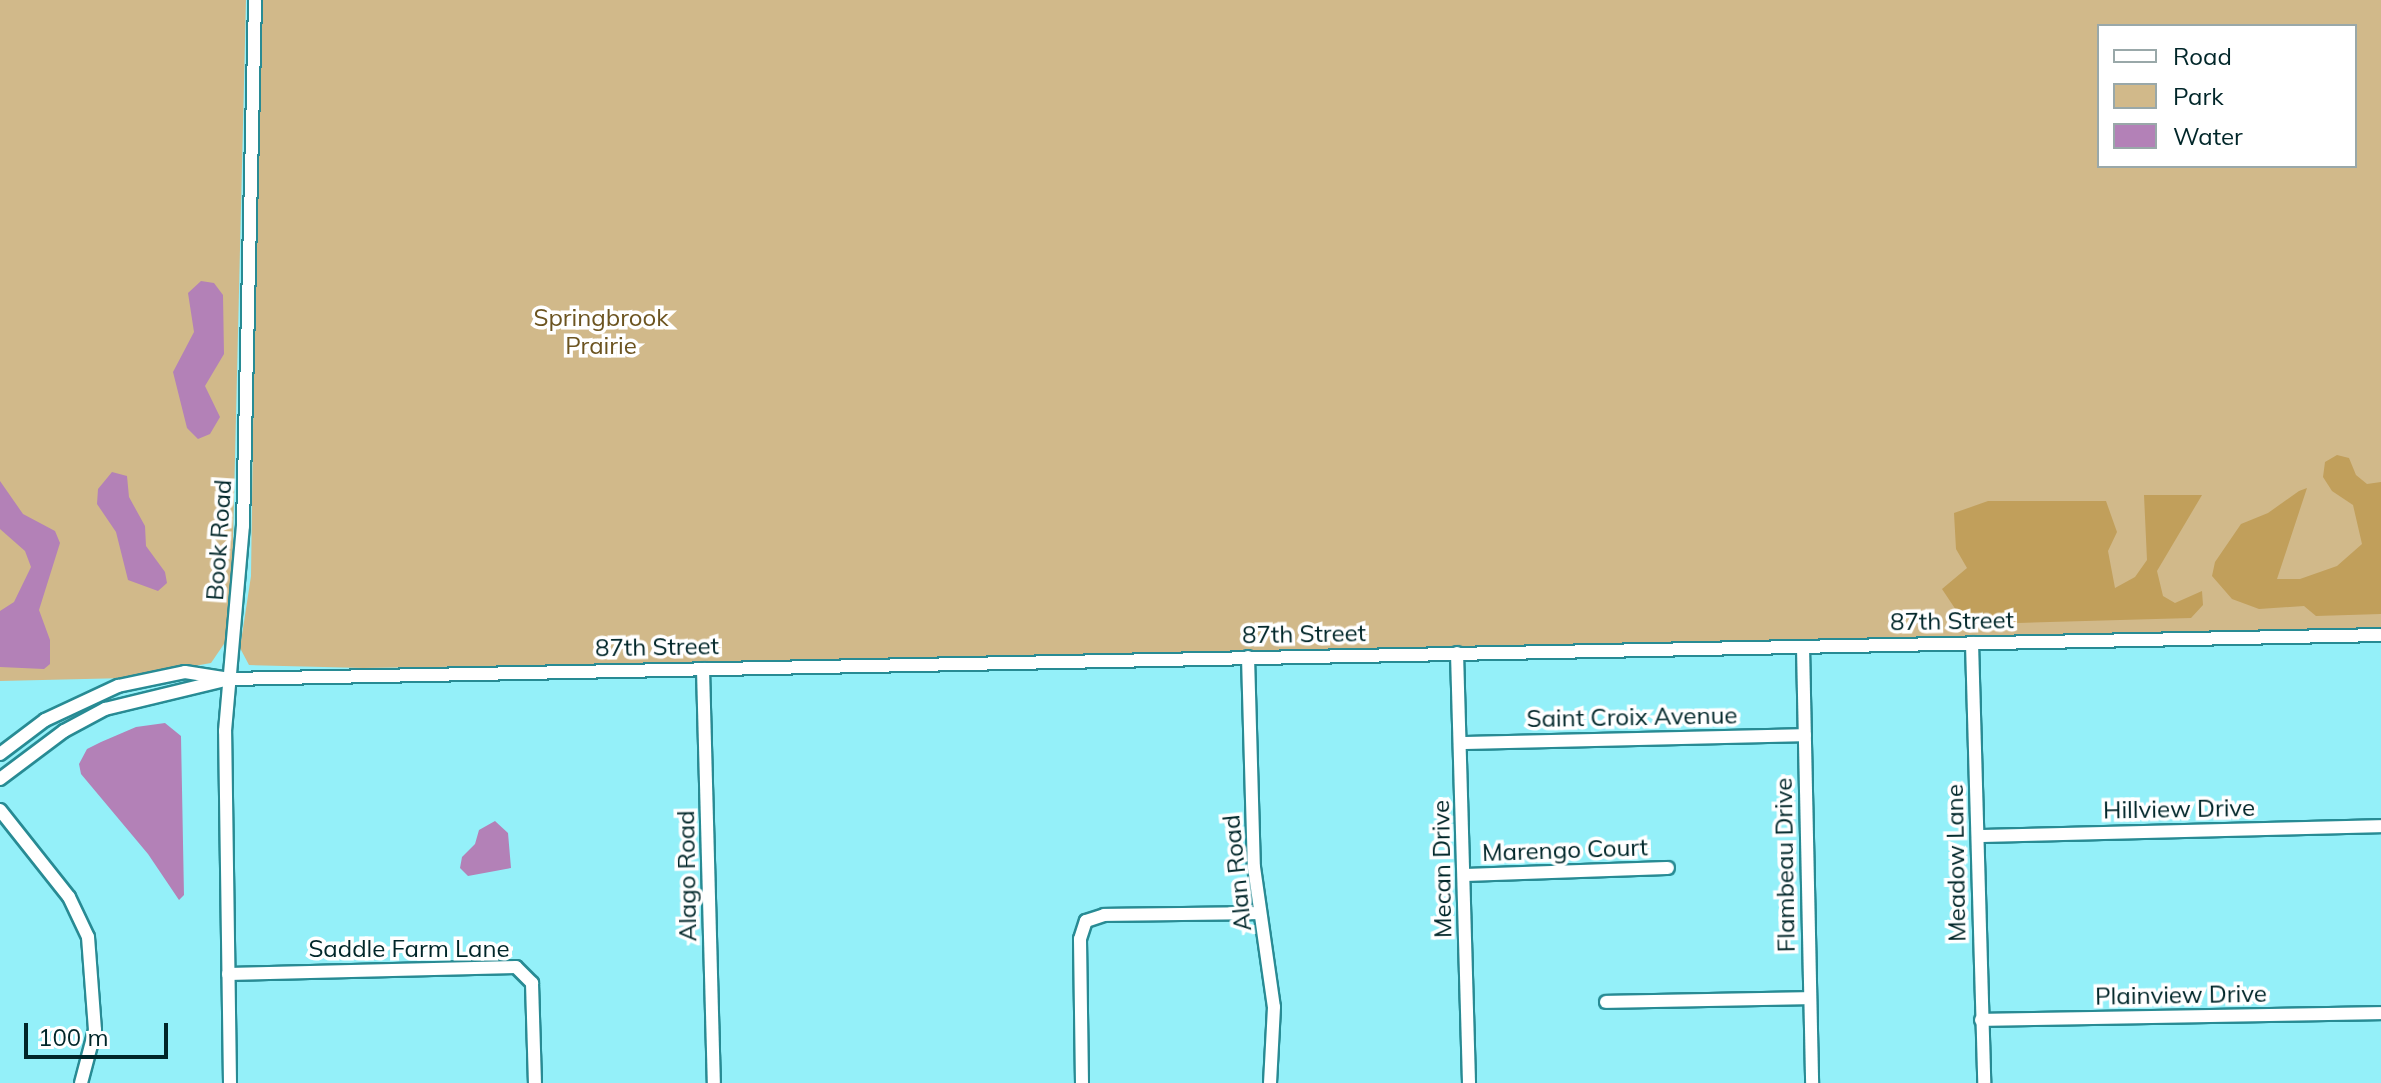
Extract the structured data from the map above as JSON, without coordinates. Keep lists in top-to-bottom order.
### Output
{
  "streets": {
    "street": [
      "Book Road",
      "87th Street",
      "Saint Croix Avenue",
      "Hillview Drive",
      "Marengo Court",
      "Meadow Lane",
      "Flambeau Drive",
      "Mecan Drive",
      "Alan Road",
      "Alago Road",
      "Saddle Farm Lane",
      "Plainview Drive"
    ]
  },
  "crossings": [
    ["Book Road", "87th Street"],
    ["Book Road", "Saddle Farm Lane"],
    ["87th Street", "Meadow Lane"],
    ["87th Street", "Flambeau Drive"],
    ["87th Street", "Mecan Drive"],
    ["87th Street", "Alan Road"],
    ["87th Street", "Alago Road"],
    ["Saint Croix Avenue", "Flambeau Drive"],
    ["Saint Croix Avenue", "Mecan Drive"],
    ["Hillview Drive", "Meadow Lane"],
    ["Marengo Court", "Mecan Drive"],
    ["Meadow Lane", "Plainview Drive"]
  ],
  "parks": ["Springbrook Prairie"],
  "legend": ["Road", "Park", "Water"],
  "scale_bar": "100 m"
}
